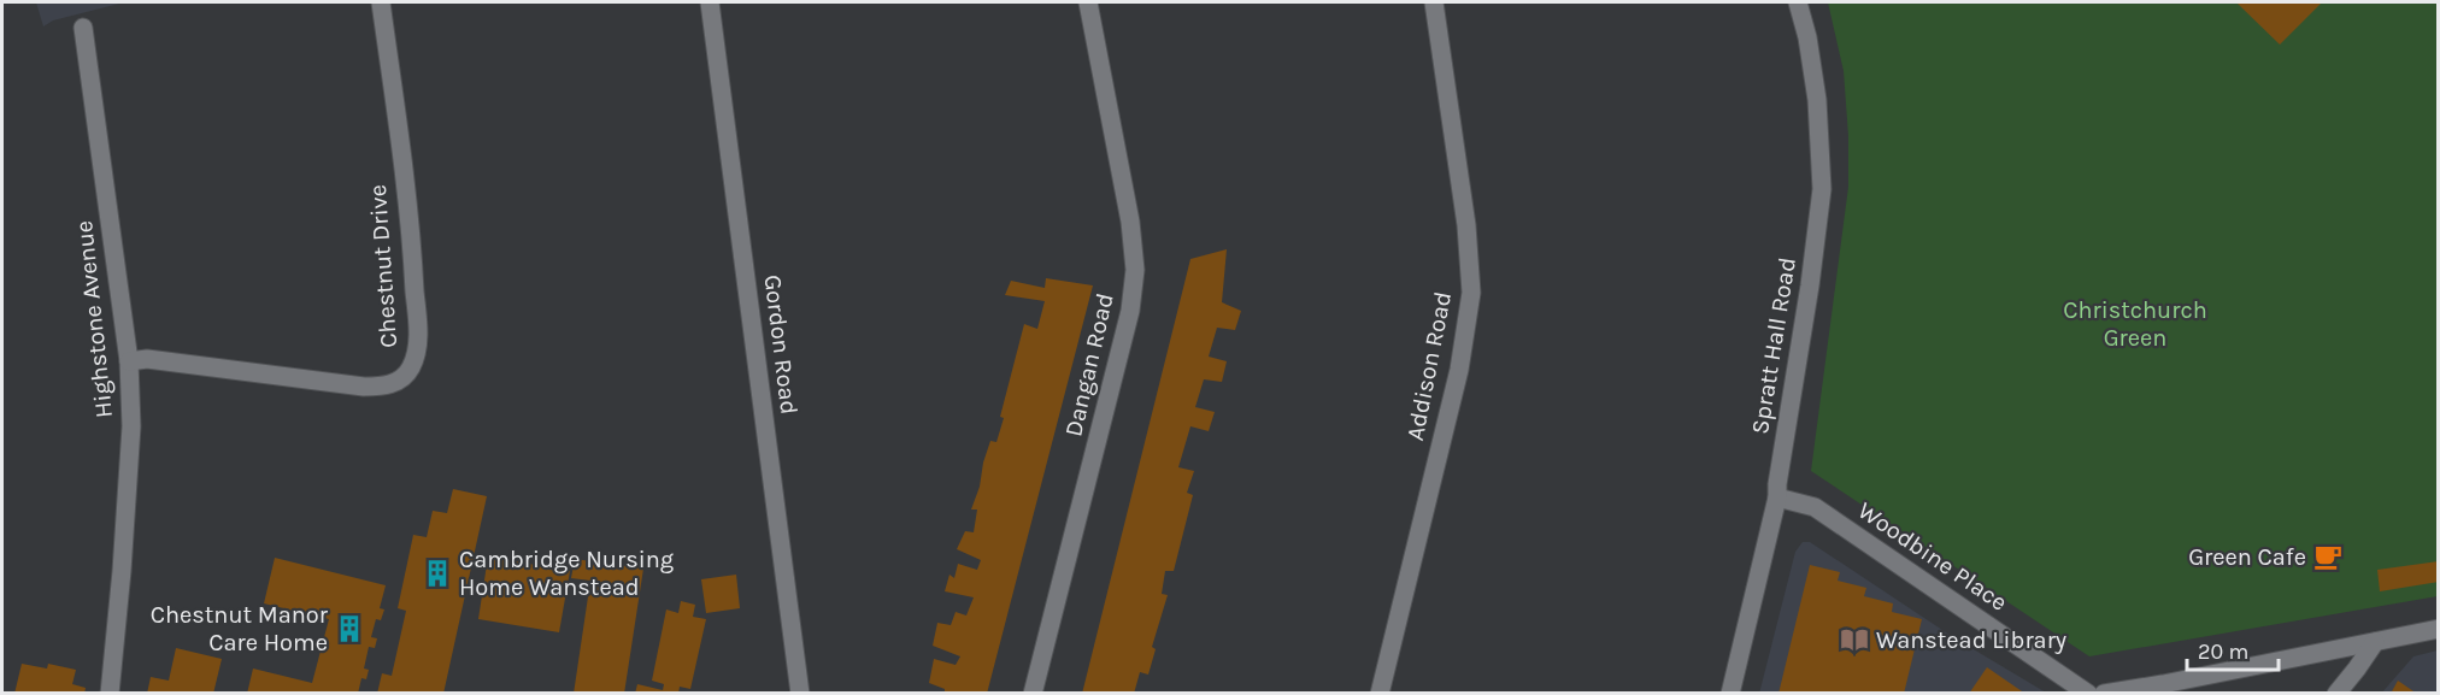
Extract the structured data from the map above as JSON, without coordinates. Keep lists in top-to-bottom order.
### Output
{
  "streets": {
    "street": [
      "Chestnut Drive",
      "Highstone Avenue",
      "Gordon Road",
      "Spratt Hall Road",
      "Dangan Road",
      "Addison Road",
      "Woodbine Place"
    ]
  },
  "crossings": [
    ["Chestnut Drive", "Highstone Avenue"],
    ["Spratt Hall Road", "Woodbine Place"]
  ],
  "parks": ["Christchurch Green"],
  "places": {
    "cafe": ["Green Cafe"],
    "building": ["Cambridge Nursing Home Wanstead", "Chestnut Manor Care Home"],
    "library": ["Wanstead Library"]
  },
  "scale_bar": "20 m"
}
